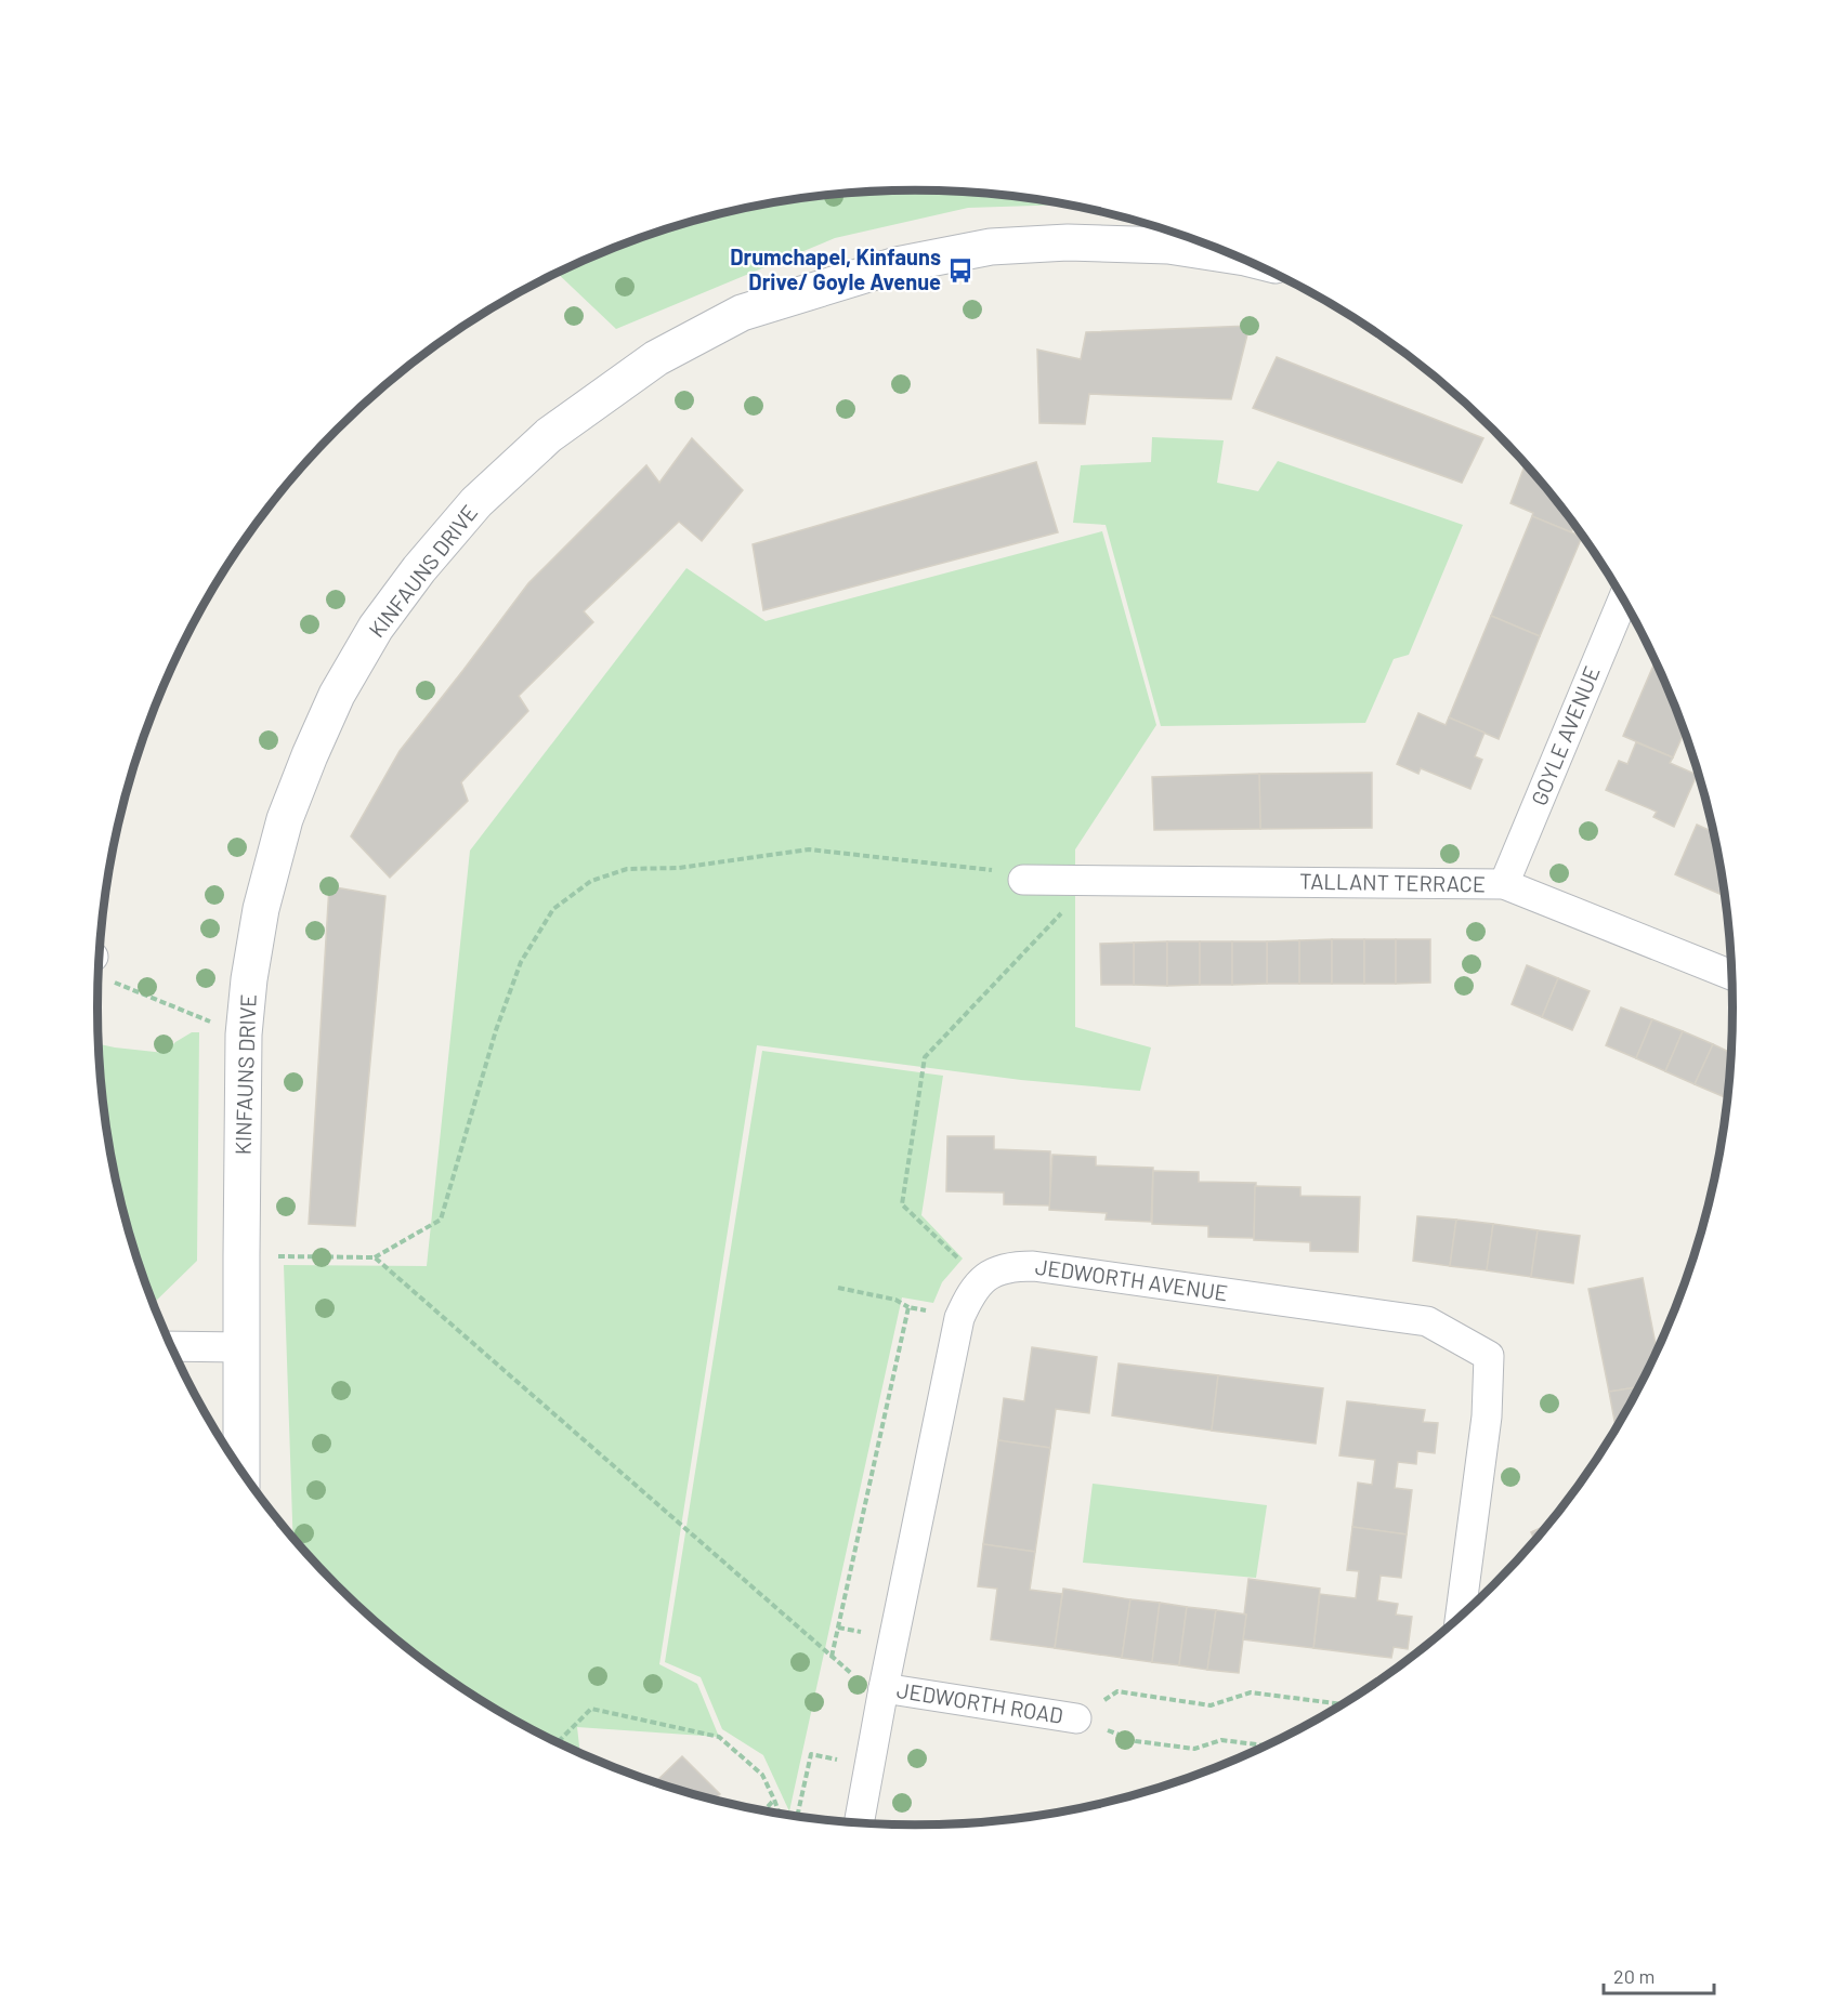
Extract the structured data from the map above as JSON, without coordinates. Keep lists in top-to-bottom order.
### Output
{
  "streets": {
    "street": [
      "KINFAUNS DRIVE",
      "GOYLE AVENUE",
      "TALLANT TERRACE",
      "JEDWORTH AVENUE",
      "JEDWORTH ROAD"
    ]
  },
  "crossings": [
    ["GOYLE AVENUE", "TALLANT TERRACE"]
  ],
  "places": {
    "bus stop": ["Drumchapel, Kinfauns Drive/ Goyle Avenue"]
  },
  "scale_bar": "20 m"
}
